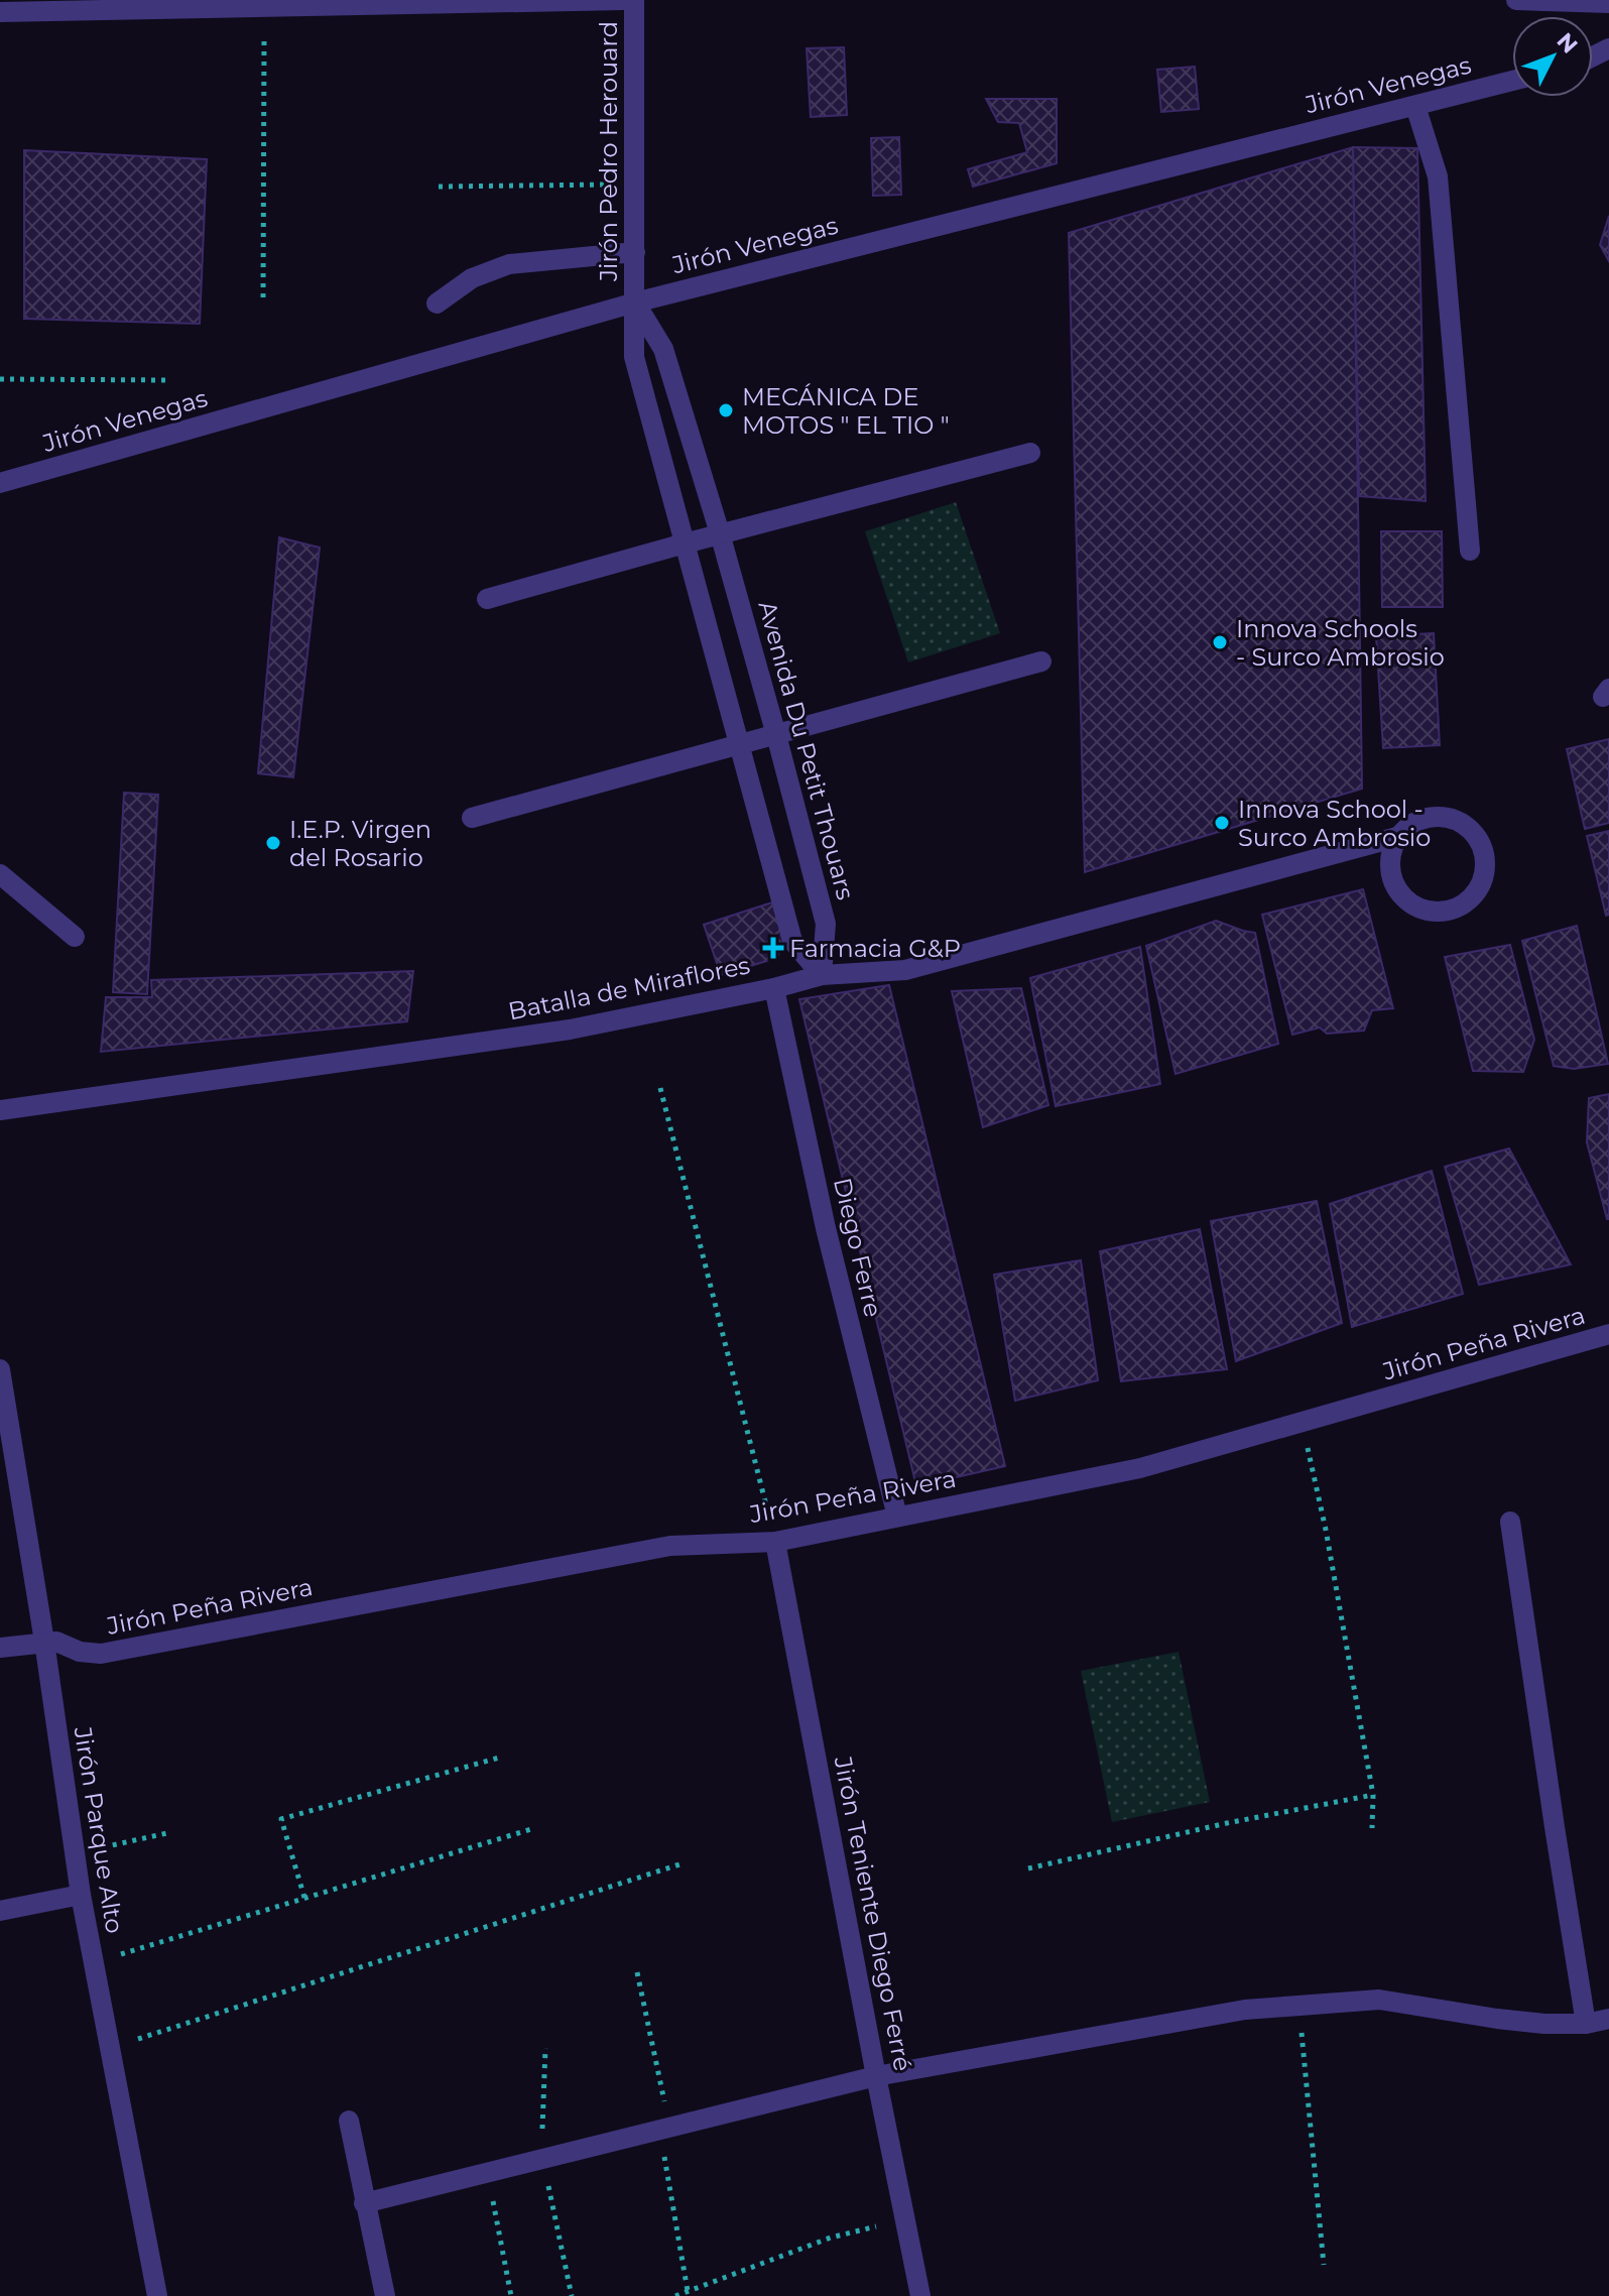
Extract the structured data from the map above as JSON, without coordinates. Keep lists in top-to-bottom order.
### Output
{
  "streets": {
    "street": [
      "Jirón Venegas",
      "Jirón Pedro Herouard",
      "Avenida Du Petit Thouars",
      "Batalla de Miraflores",
      "Diego Ferre",
      "Jirón Peña Rivera",
      "Jirón Parque Alto",
      "Jirón Teniente Diego Ferré"
    ]
  },
  "crossings": [
    ["Jirón Venegas", "Jirón Pedro Herouard"],
    ["Jirón Venegas", "Avenida Du Petit Thouars"],
    ["Jirón Pedro Herouard", "Avenida Du Petit Thouars"],
    ["Avenida Du Petit Thouars", "Batalla de Miraflores"],
    ["Batalla de Miraflores", "Diego Ferre"],
    ["Diego Ferre", "Jirón Peña Rivera"],
    ["Jirón Peña Rivera", "Jirón Parque Alto"],
    ["Jirón Peña Rivera", "Jirón Teniente Diego Ferré"]
  ],
  "places": {
    "other": [
      "MECÁNICA DE MOTOS \" EL TIO \"",
      "Innova Schools - Surco Ambrosio",
      "Innova School - Surco Ambrosio",
      "I.E.P. Virgen del Rosario"
    ],
    "health": ["Farmacia G&P"]
  },
  "north": "top right"
}
